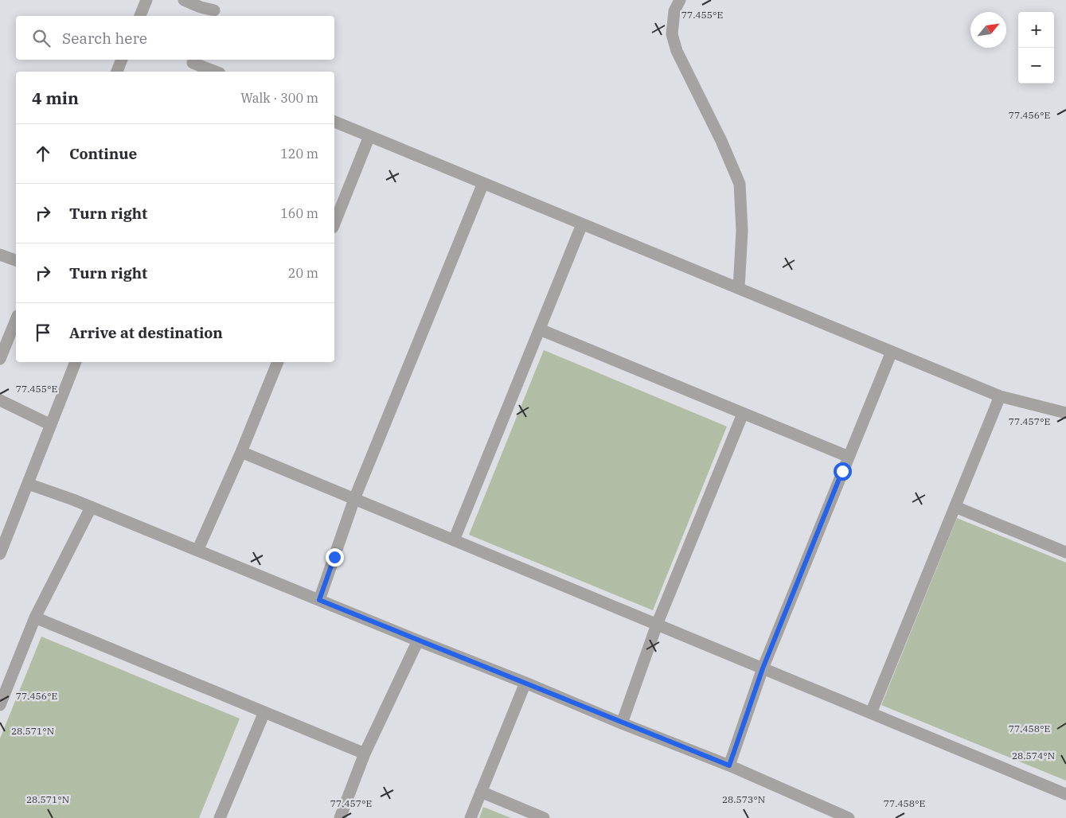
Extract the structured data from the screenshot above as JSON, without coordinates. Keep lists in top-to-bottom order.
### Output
{
  "north": "top right",
  "page": {
    "map_buttons": ["+", "−"],
    "search": "Search here",
    "heading": ["4 min", "Walk · 300 m"],
    "list": [
      ["Continue", "120 m"],
      ["Turn right", "160 m"],
      ["Turn right", "20 m"],
      "Arrive at destination"
    ]
  },
  "coordinates": [
    "77.455°E",
    "77.456°E",
    "77.457°E",
    "77.458°E",
    "28.571°N",
    "28.574°N",
    "28.573°N"
  ]
}
